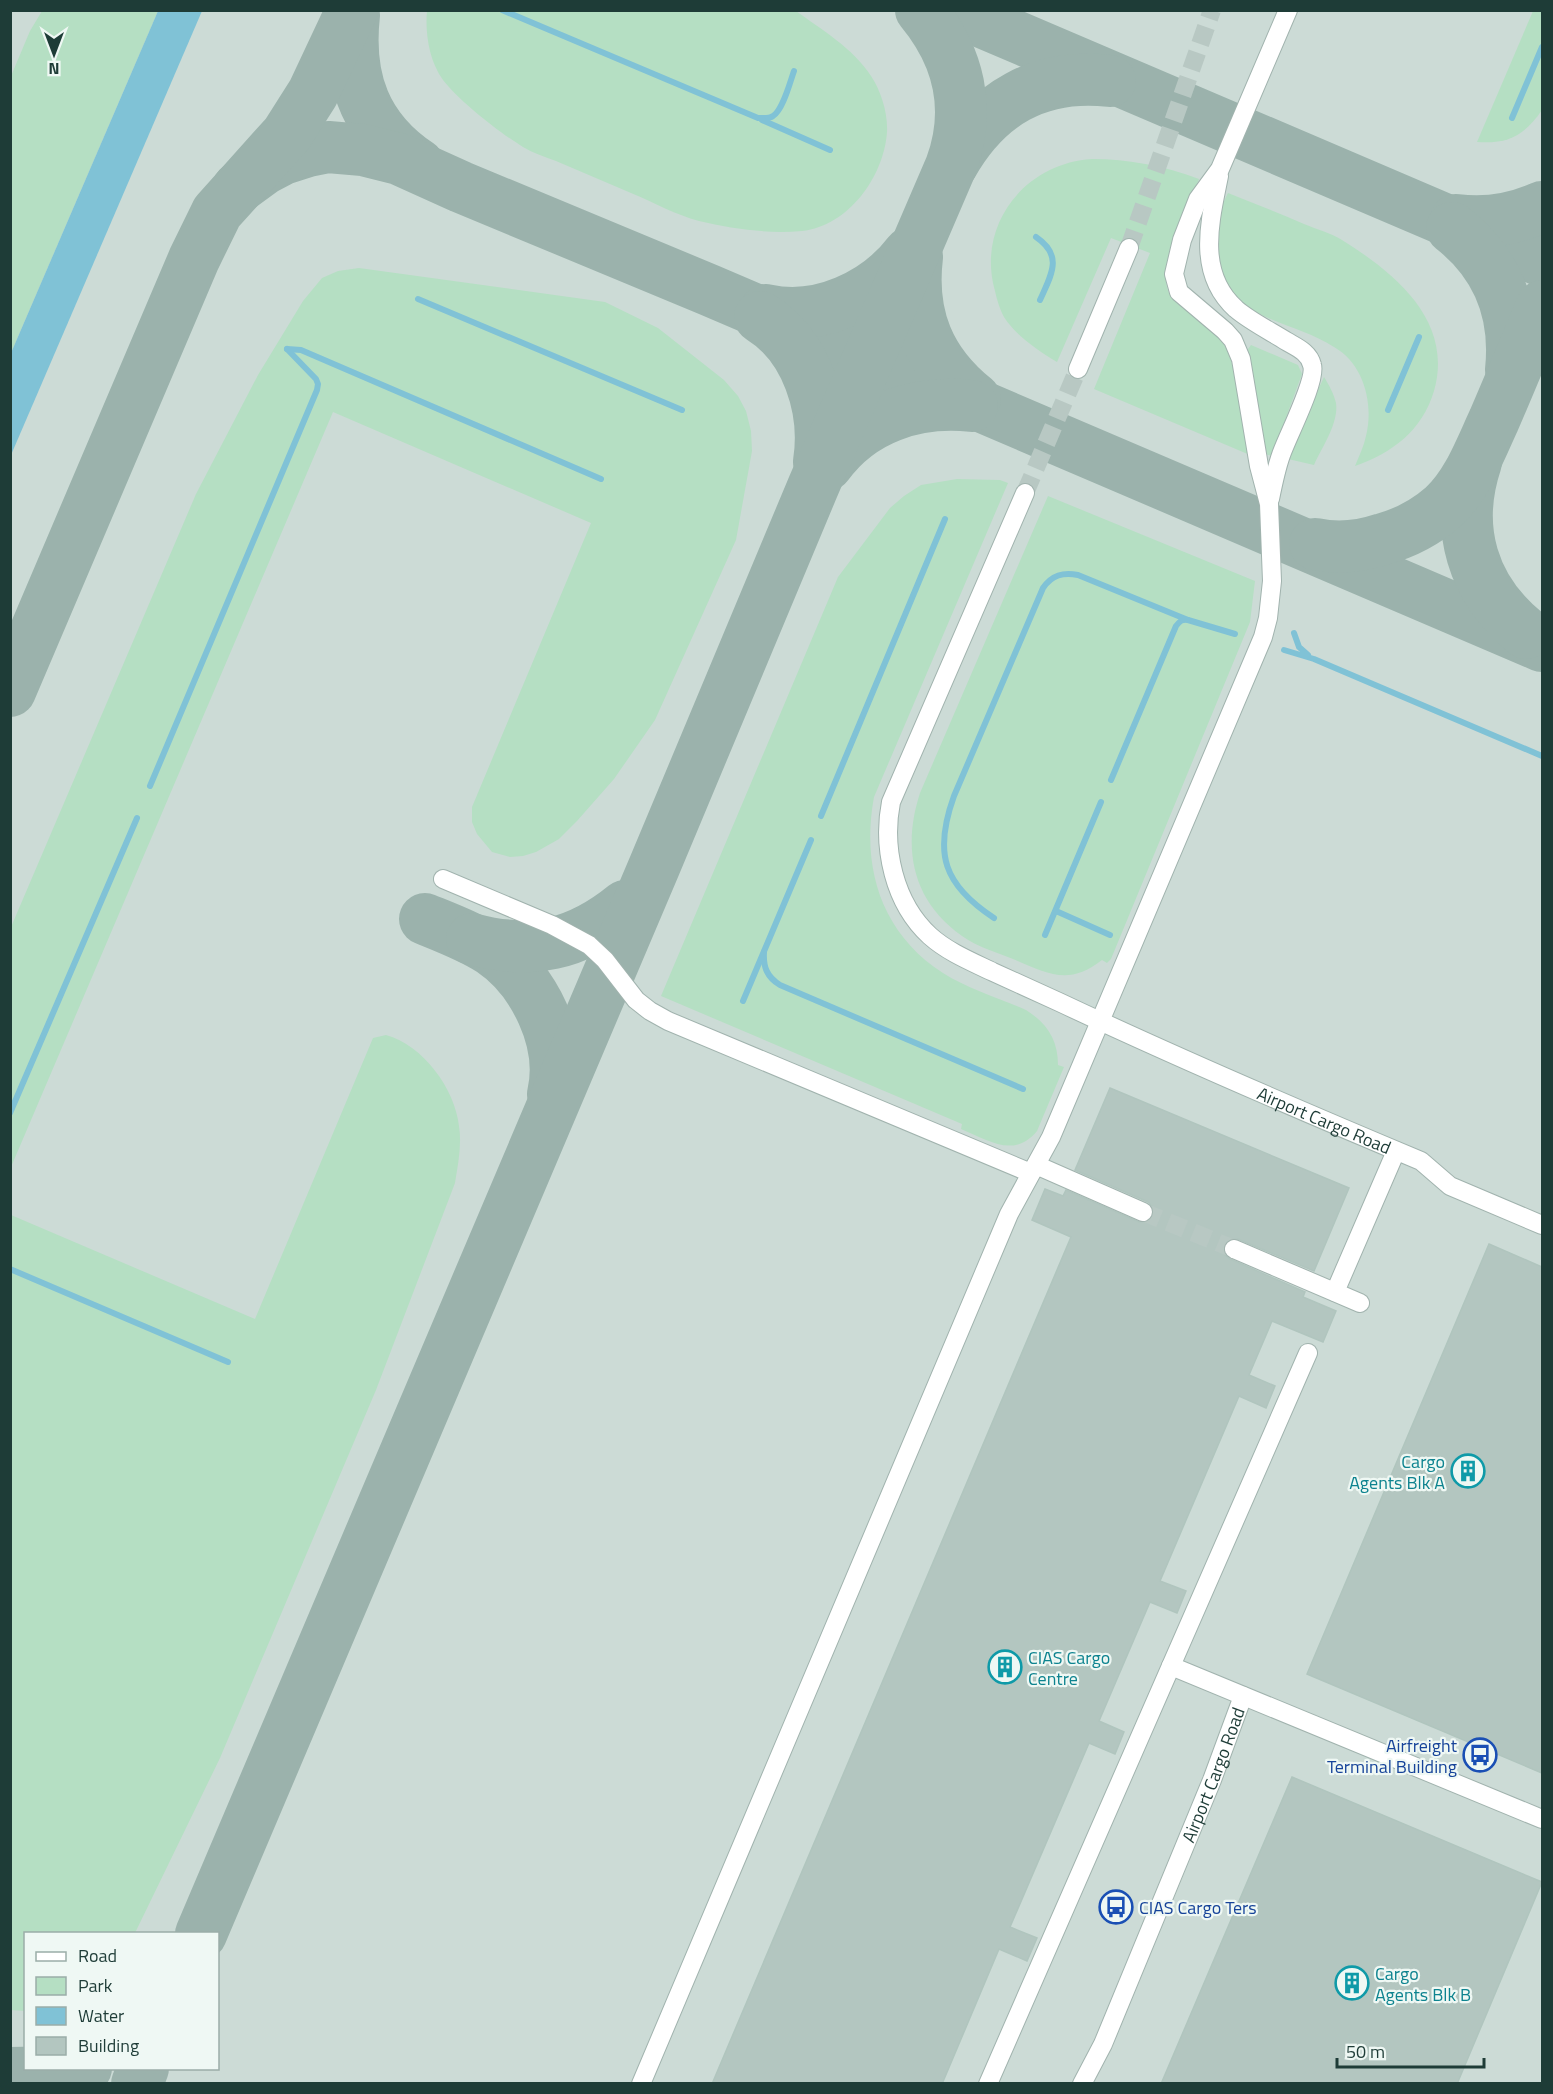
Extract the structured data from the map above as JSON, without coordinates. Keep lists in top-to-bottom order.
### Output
{
  "streets": {
    "lane": ["Airport Cargo Road"]
  },
  "places": {
    "building": ["Cargo Agents Blk A", "CIAS Cargo Centre", "Cargo Agents Blk B"],
    "bus stop": ["Airfreight Terminal Building", "CIAS Cargo Ters"]
  },
  "legend": [
    "Road",
    "Park",
    "Water",
    "Building"
  ],
  "scale_bar": "50 m",
  "north": "bottom"
}
